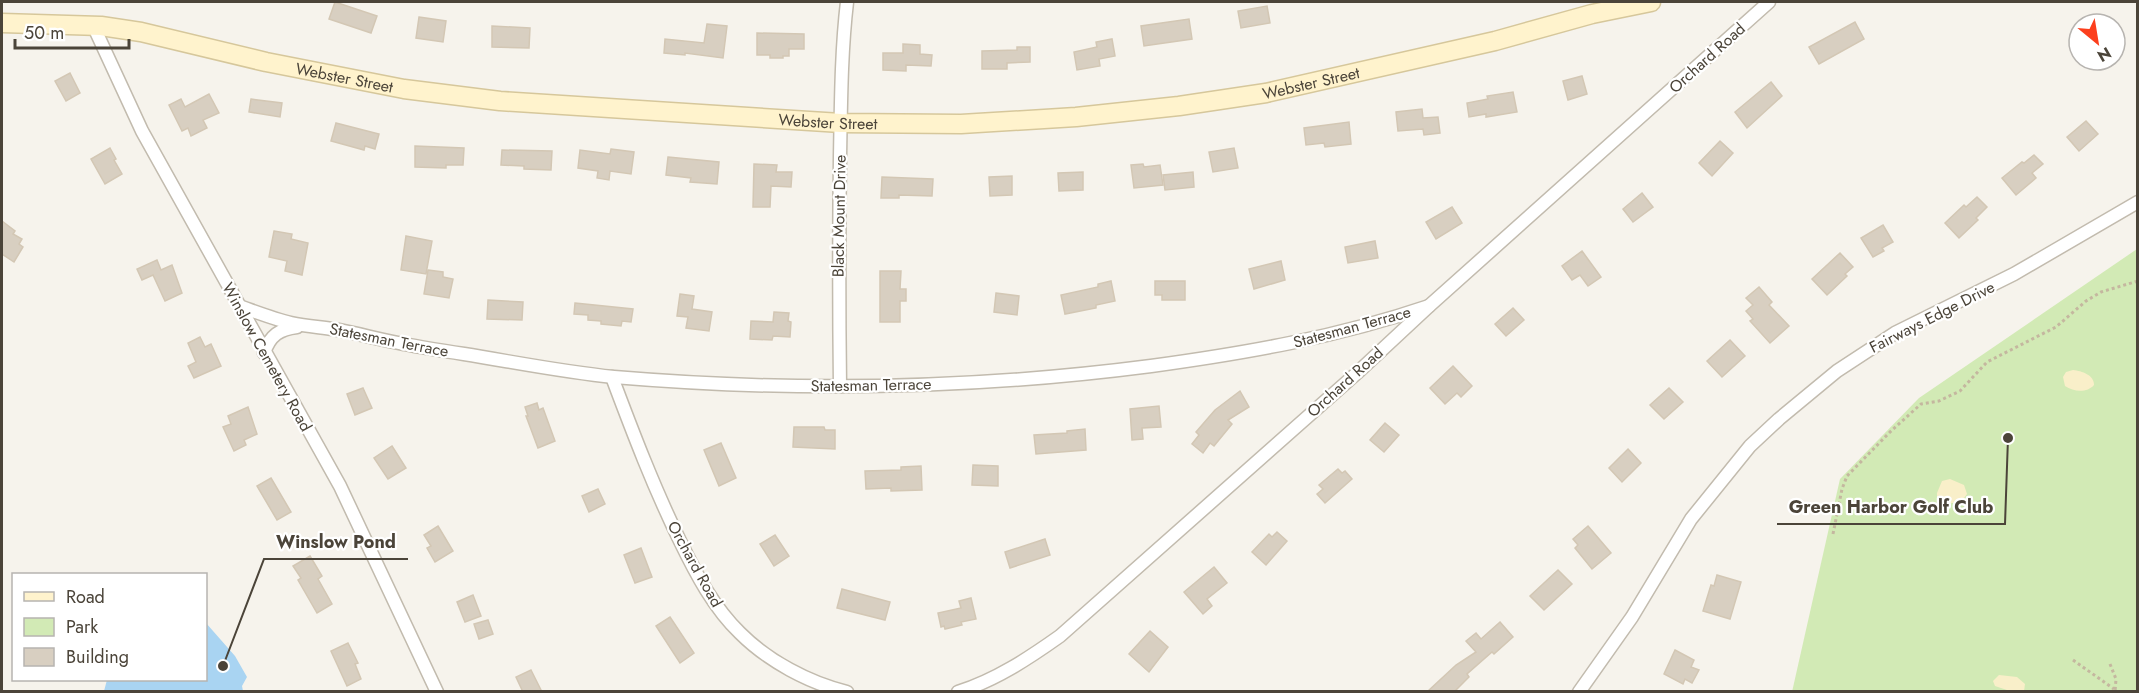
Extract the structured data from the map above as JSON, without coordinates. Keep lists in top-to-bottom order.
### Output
{
  "streets": {
    "street": [
      "Orchard Road",
      "Webster Street",
      "Black Mount Drive",
      "Fairways Edge Drive",
      "Statesman Terrace",
      "Winslow Cemetery Road"
    ]
  },
  "crossings": [
    ["Orchard Road", "Statesman Terrace"],
    ["Webster Street", "Black Mount Drive"],
    ["Webster Street", "Winslow Cemetery Road"],
    ["Black Mount Drive", "Statesman Terrace"],
    ["Statesman Terrace", "Winslow Cemetery Road"]
  ],
  "places": ["Green Harbor Golf Club", "Winslow Pond"],
  "legend": ["Road", "Park", "Building"],
  "scale_bar": "50 m",
  "north": "bottom right"
}
